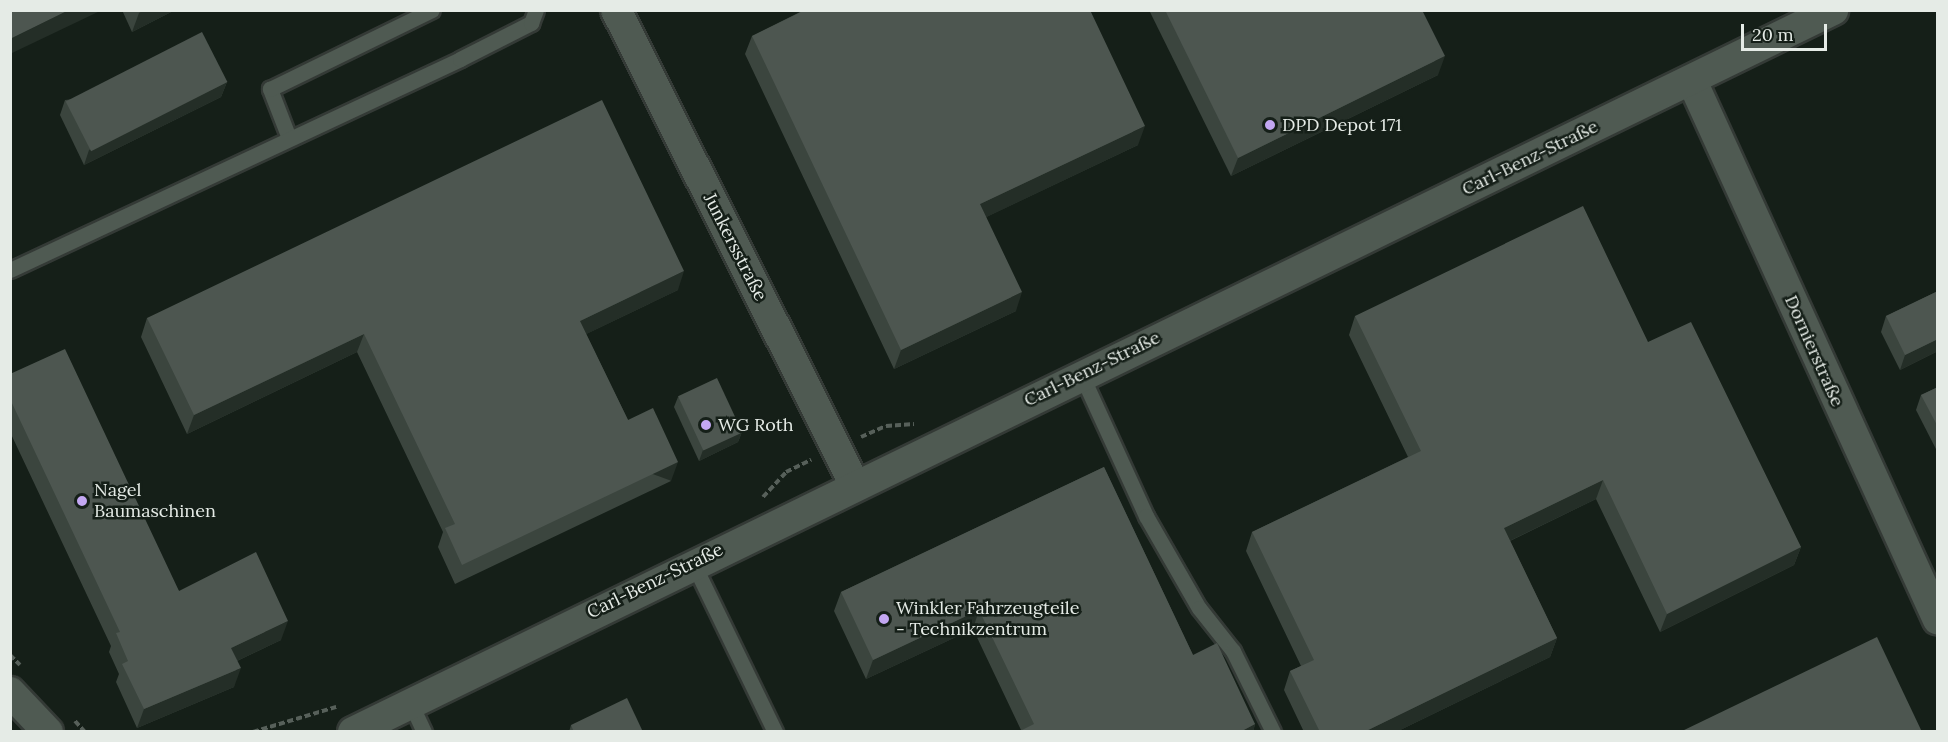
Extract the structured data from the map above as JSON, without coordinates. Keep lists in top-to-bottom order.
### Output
{
  "streets": {
    "street": ["Carl-Benz-Straße", "Junkersstraße", "Dornierstraße"]
  },
  "crossings": [
    ["Carl-Benz-Straße", "Junkersstraße"],
    ["Carl-Benz-Straße", "Dornierstraße"]
  ],
  "places": [
    "DPD Depot 171",
    "WG Roth",
    "Nagel Baumaschinen",
    "Winkler Fahrzeugteile - Technikzentrum"
  ],
  "scale_bar": "20 m"
}
